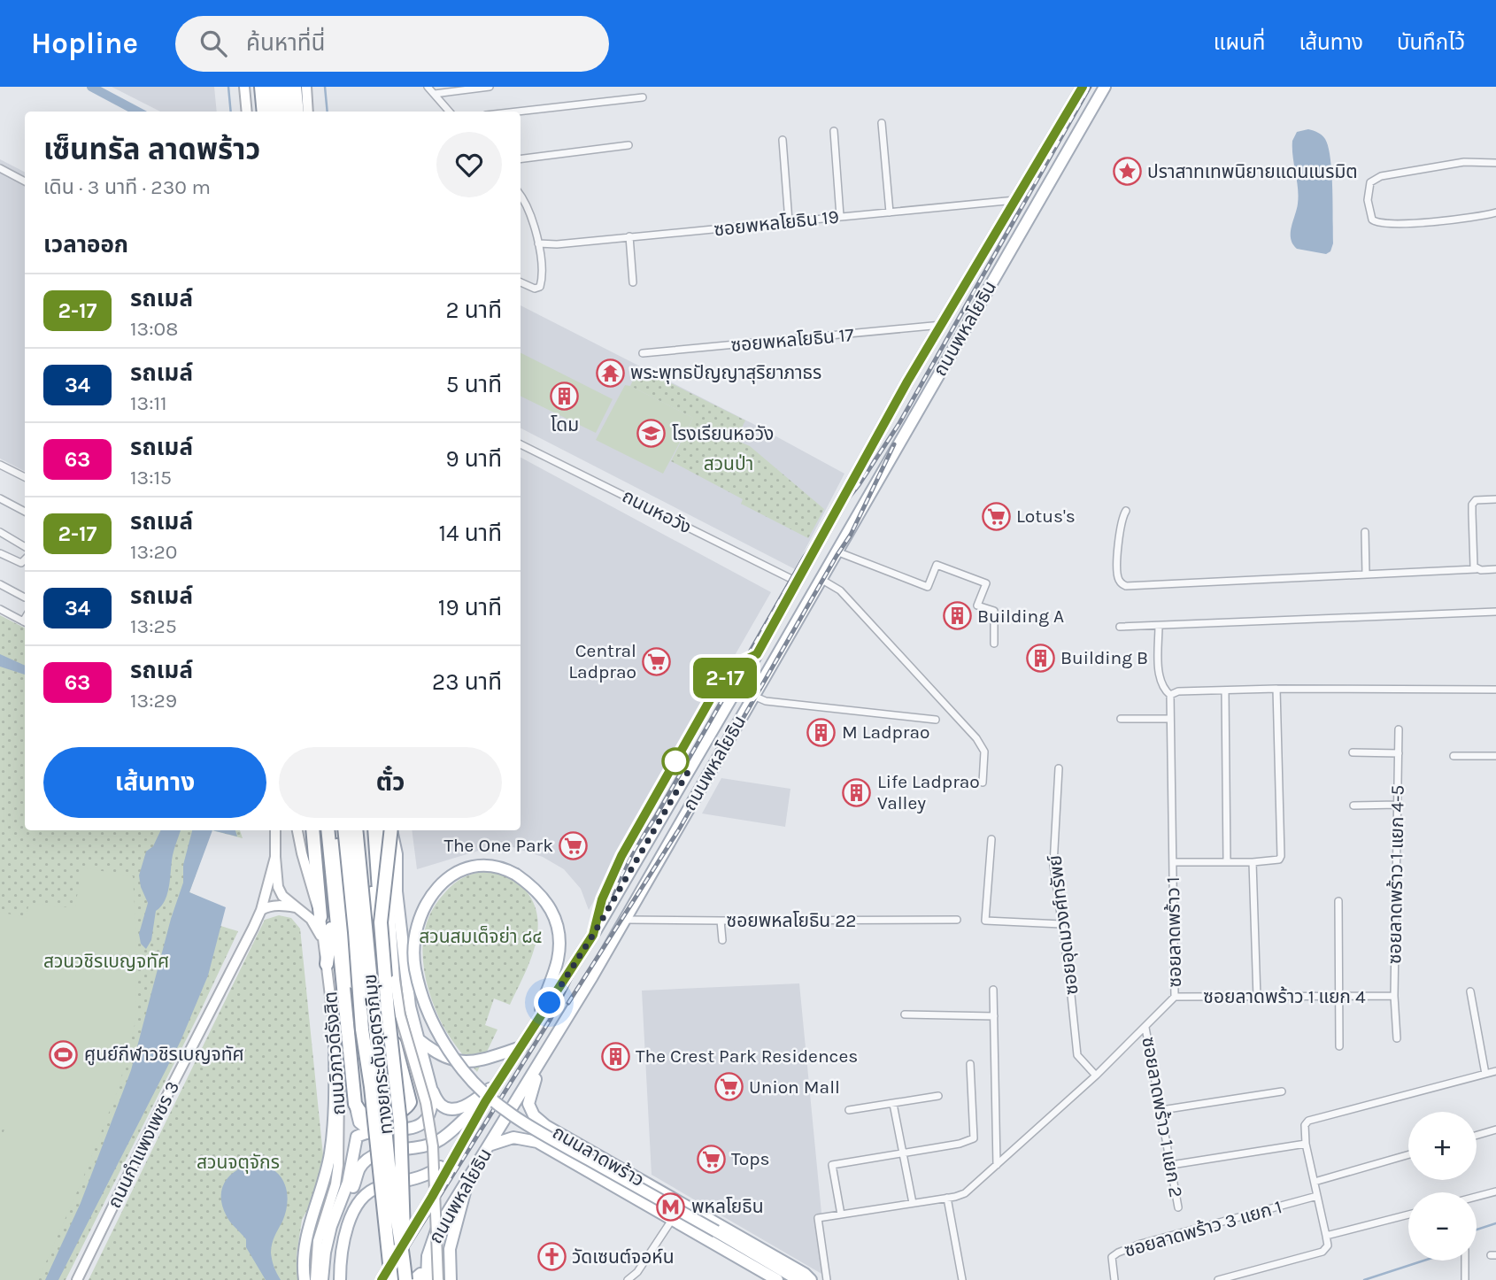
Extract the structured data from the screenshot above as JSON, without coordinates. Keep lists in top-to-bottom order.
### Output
{
  "streets": {
    "highway": ["ถนนวิภาวดีรังสิต", "ทางยกระดับอุตราภิมุข"],
    "main road": ["ถนนพหลโยธิน", "ถนนกำแพงเพชร 3", "ถนนลาดพร้าว"],
    "street": [
      "ซอยพหลโยธิน 19",
      "ซอยพหลโยธิน 17",
      "ถนนหอวัง",
      "ซอยลาดพร้าว 1 แยก 4-5",
      "ซอยพหลโยธิน 22",
      "ซอยอุดมวงศ์ทรัพย์",
      "ซอยลาดพร้าว 1",
      "ซอยลาดพร้าว 1 แยก 4",
      "ซอยลาดพร้าว 1 แยก 2",
      "ซอยลาดพร้าว 3 แยก 1"
    ]
  },
  "crossings": [
    ["ซอยพหลโยธิน 19", "ถนนพหลโยธิน"],
    ["ถนนพหลโยธิน", "ซอยพหลโยธิน 17"],
    ["ถนนพหลโยธิน", "ถนนหอวัง"],
    ["ถนนพหลโยธิน", "ซอยพหลโยธิน 22"],
    ["ถนนพหลโยธิน", "ถนนวิภาวดีรังสิต"],
    ["ถนนพหลโยธิน", "ถนนลาดพร้าว"],
    ["ซอยลาดพร้าว 1 แยก 4-5", "ซอยลาดพร้าว 1 แยก 4"],
    ["ซอยอุดมวงศ์ทรัพย์", "ซอยลาดพร้าว 1"],
    ["ซอยลาดพร้าว 1", "ซอยลาดพร้าว 1 แยก 4"],
    ["ซอยลาดพร้าว 1", "ซอยลาดพร้าว 1 แยก 2"],
    ["ถนนวิภาวดีรังสิต", "ถนนกำแพงเพชร 3"]
  ],
  "parks": [
    "สวนป่า",
    "สวนสมเด็จย่า ๘๔",
    "สวนวชิรเบญจทัศ",
    "สวนจตุจักร"
  ],
  "places": {
    "place": ["ปราสาทเทพนิยายแดนเนรมิต"],
    "temple": ["พระพุทธปัญญาสุริยาภาธร"],
    "building": [
      "โดม",
      "Building A",
      "Building B",
      "M Ladprao",
      "Life Ladprao Valley",
      "The Crest Park Residences"
    ],
    "school or university": ["โรงเรียนหอวัง"],
    "supermarket": [
      "Lotus's",
      "Central Ladprao",
      "The One Park",
      "Union Mall",
      "Tops"
    ],
    "sports": ["ศูนย์กีฬาวชิรเบญจทัศ"],
    "metro station": ["พหลโยธิน"],
    "church": ["วัดเซนต์จอห์น"]
  },
  "lines": ["bus line 2-17"],
  "page": {
    "header": "Hopline",
    "search": "ค้นหาที่นี่",
    "nav": ["แผนที่", "เส้นทาง", "บันทึกไว้"],
    "on_map": "2-17",
    "heading": [
      ["เซ็นทรัล ลาดพร้าว", "เดิน · 3 นาที · 230 m"],
      "เวลาออก"
    ],
    "list": [
      {
        "mark": "2-17",
        "name": "รถเมล์",
        "note": "13:08",
        "value": "2 นาที"
      },
      {
        "mark": "34",
        "name": "รถเมล์",
        "note": "13:11",
        "value": "5 นาที"
      },
      {
        "mark": "63",
        "name": "รถเมล์",
        "note": "13:15",
        "value": "9 นาที"
      },
      {
        "mark": "2-17",
        "name": "รถเมล์",
        "note": "13:20",
        "value": "14 นาที"
      },
      {
        "mark": "34",
        "name": "รถเมล์",
        "note": "13:25",
        "value": "19 นาที"
      },
      {
        "mark": "63",
        "name": "รถเมล์",
        "note": "13:29",
        "value": "23 นาที"
      }
    ],
    "buttons": ["เส้นทาง", "ตั๋ว"],
    "map_buttons": ["+", "−"]
  }
}
